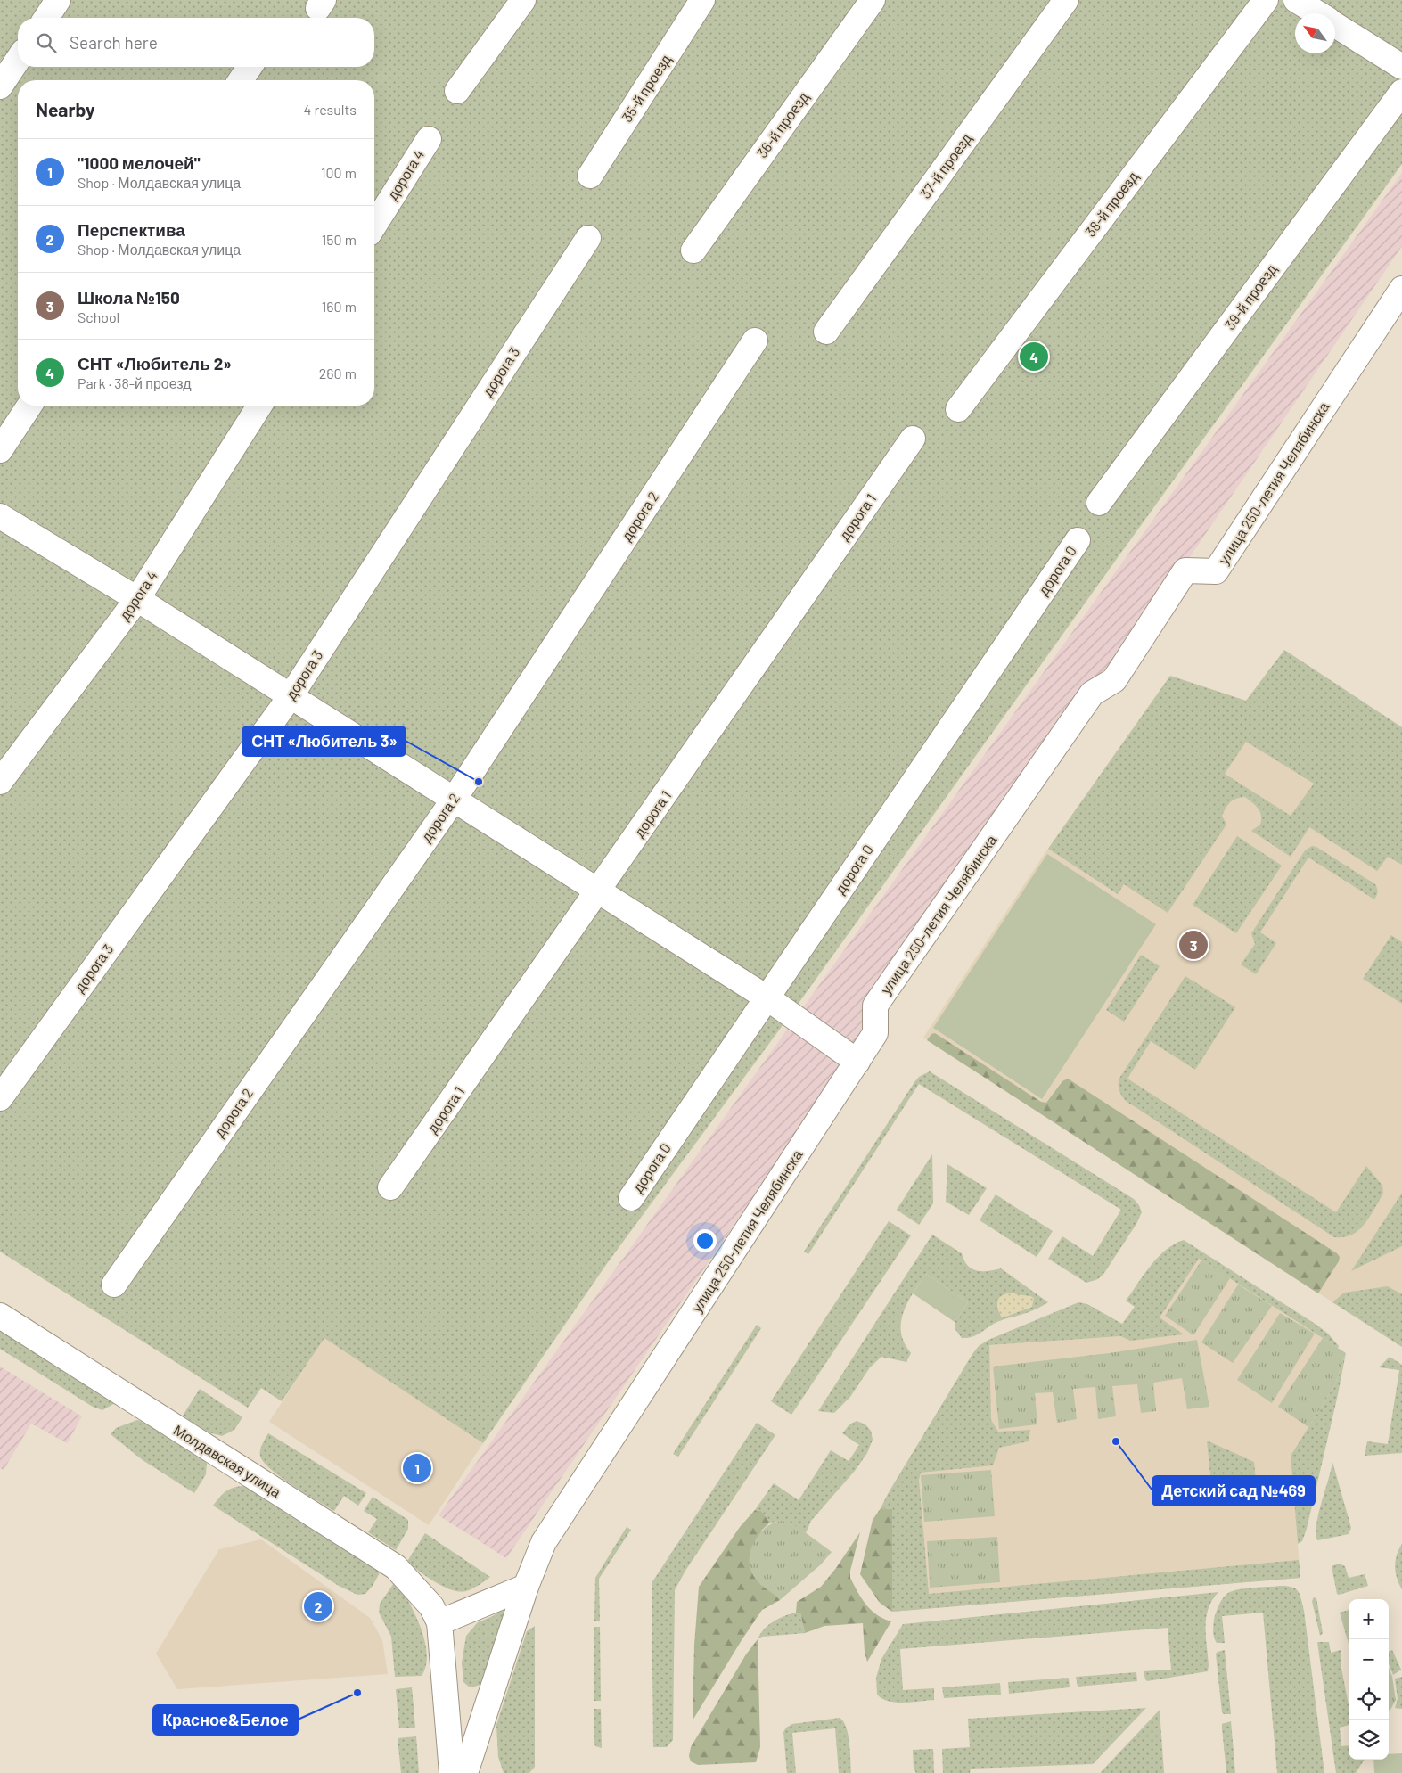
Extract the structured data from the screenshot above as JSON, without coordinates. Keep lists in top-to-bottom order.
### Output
{
  "streets": {
    "street": [
      "35-й проезд",
      "36-й проезд",
      "37-й проезд",
      "дорога 4",
      "38-й проезд",
      "39-й проезд",
      "дорога 3",
      "улица 250-летия Челябинска",
      "дорога 2",
      "дорога 1",
      "дорога 0",
      "Молдавская улица"
    ]
  },
  "places": ["СНТ «Любитель 3»", "Детский сад №469", "Красное&Белое"],
  "north": "top left",
  "page": {
    "search": "Search here",
    "heading": ["Nearby", "4 results"],
    "list": [
      {
        "mark": "1",
        "name": "\"1000 мелочей\"",
        "note": "Shop · Молдавская улица",
        "value": "100 m"
      },
      {
        "mark": "2",
        "name": "Перспектива",
        "note": "Shop · Молдавская улица",
        "value": "150 m"
      },
      {
        "mark": "3",
        "name": "Школа №150",
        "note": "School",
        "value": "160 m"
      },
      {
        "mark": "4",
        "name": "СНТ «Любитель 2»",
        "note": "Park · 38-й проезд",
        "value": "260 m"
      }
    ],
    "pins": [
      "4",
      "3",
      "1",
      "2"
    ],
    "map_buttons": ["+", "−"]
  }
}
